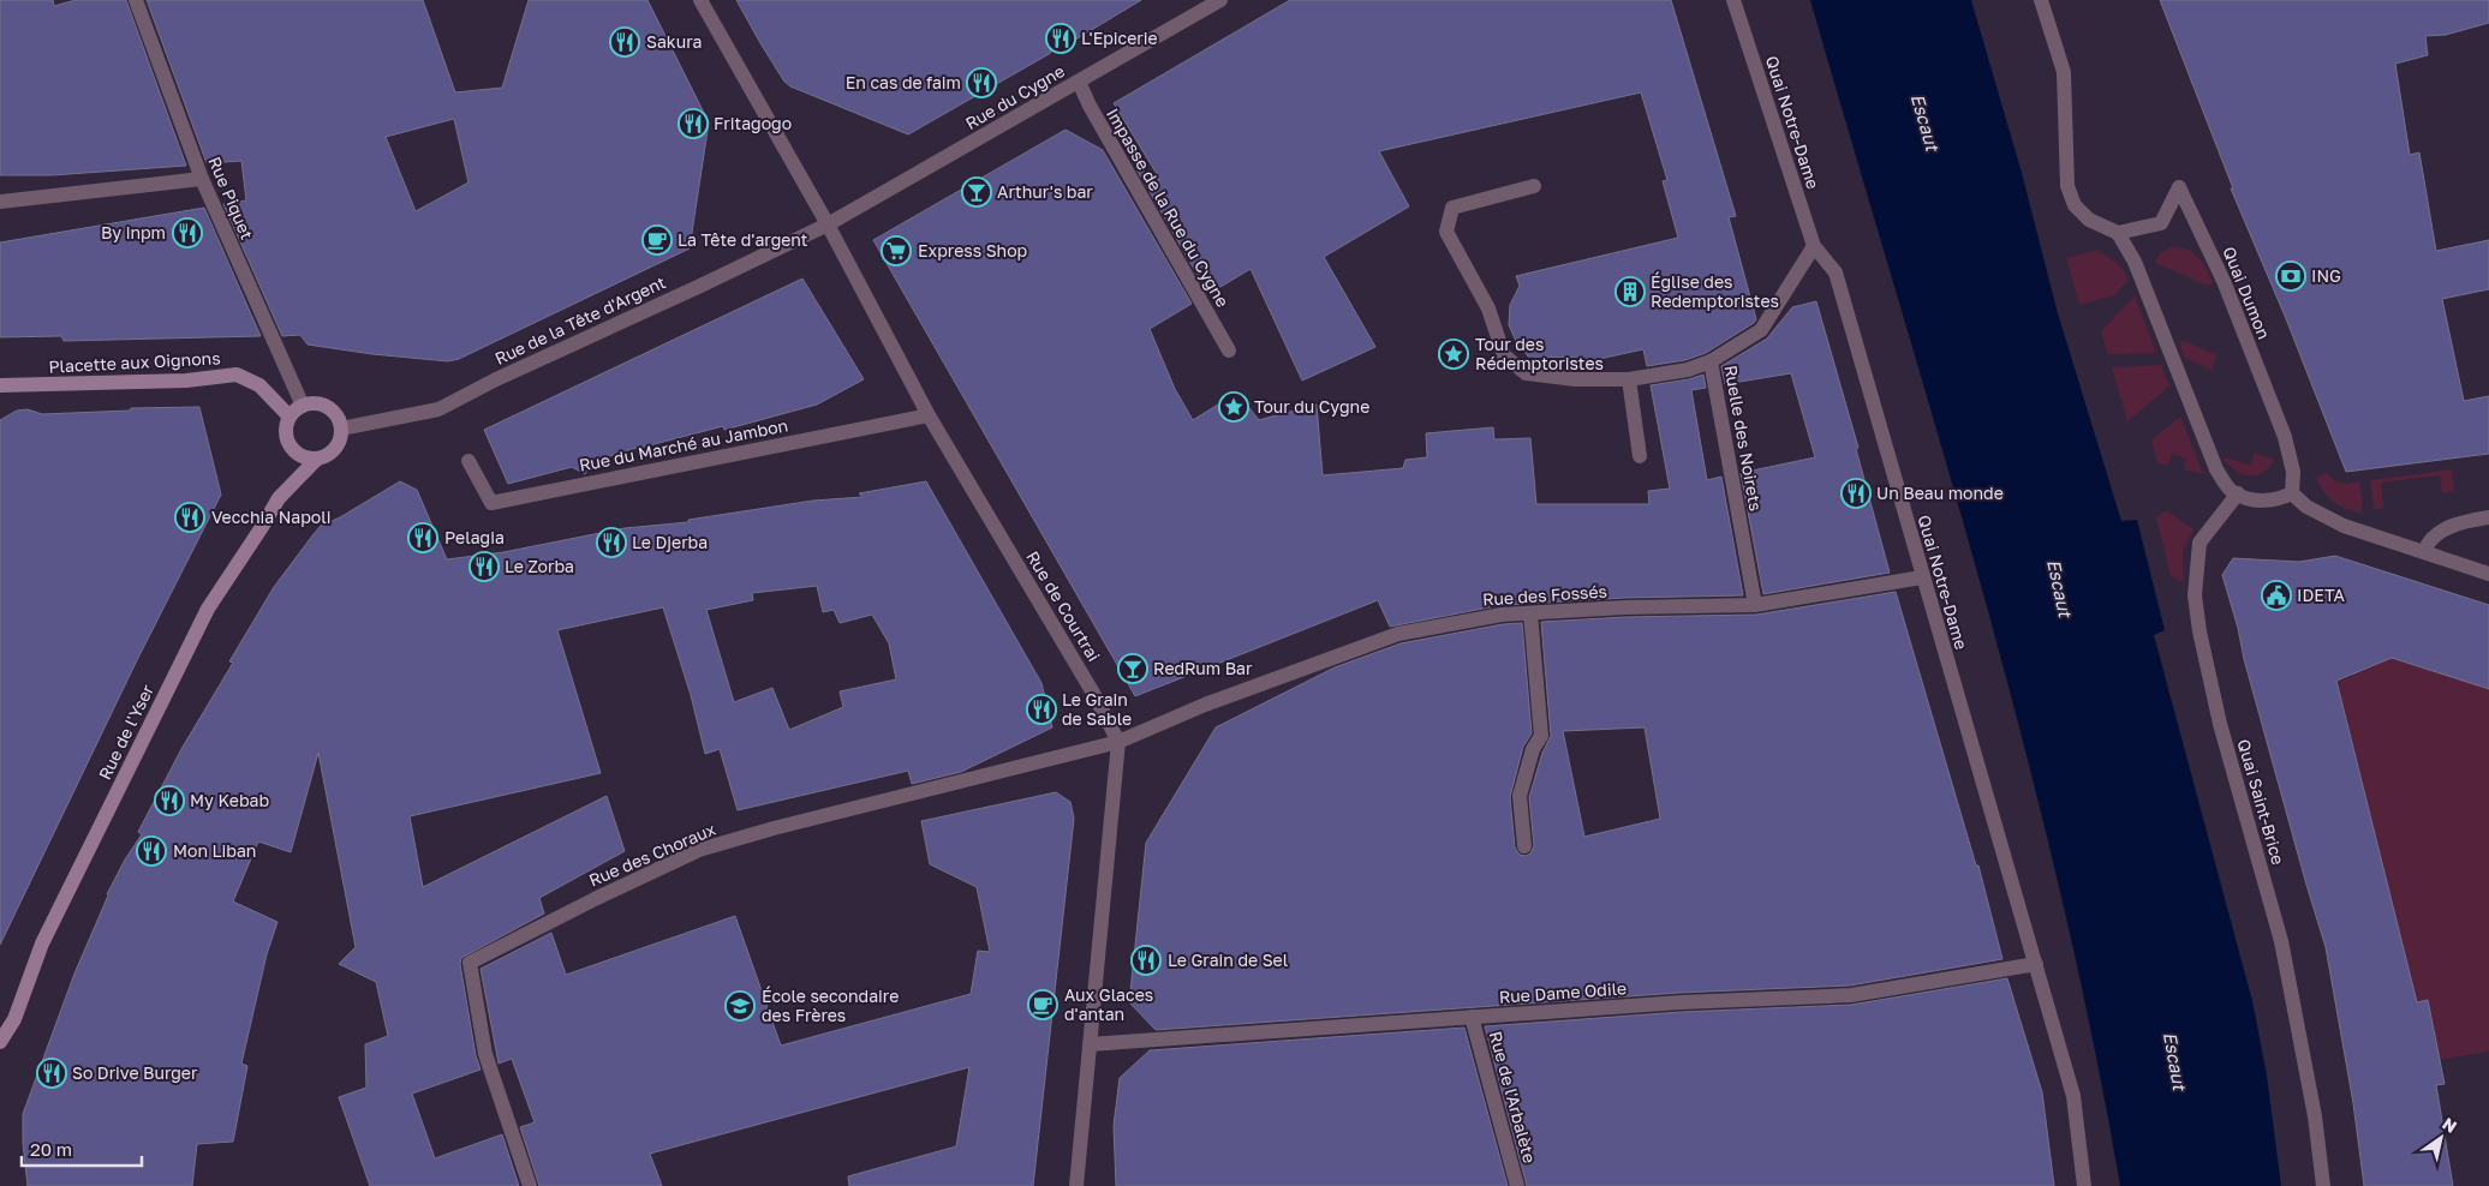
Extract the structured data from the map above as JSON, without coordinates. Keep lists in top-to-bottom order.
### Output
{
  "streets": {
    "street": [
      "Rue du Cygne",
      "Quai Notre-Dame",
      "Rue Piquet",
      "Impasse de la Rue du Cygne",
      "Quai Dumon",
      "Rue de la Tête d'Argent",
      "Placette aux Oignons",
      "Ruelle des Noirets",
      "Rue du Marché au Jambon",
      "Rue des Fossés",
      "Rue de Courtrai",
      "Rue de l'Yser",
      "Quai Saint-Brice",
      "Rue des Choraux",
      "Rue Dame Odile",
      "Rue de l'Arbalète"
    ]
  },
  "crossings": [
    ["Rue du Cygne", "Impasse de la Rue du Cygne"],
    ["Rue du Cygne", "Rue de la Tête d'Argent"],
    ["Rue du Cygne", "Rue de Courtrai"],
    ["Quai Notre-Dame", "Ruelle des Noirets"],
    ["Quai Notre-Dame", "Rue des Fossés"],
    ["Quai Notre-Dame", "Rue Dame Odile"],
    ["Rue Piquet", "Rue de la Tête d'Argent"],
    ["Rue Piquet", "Placette aux Oignons"],
    ["Rue Piquet", "Rue de l'Yser"],
    ["Rue de la Tête d'Argent", "Placette aux Oignons"],
    ["Rue de la Tête d'Argent", "Rue de Courtrai"],
    ["Rue de la Tête d'Argent", "Rue de l'Yser"],
    ["Placette aux Oignons", "Rue de l'Yser"],
    ["Ruelle des Noirets", "Rue des Fossés"],
    ["Rue du Marché au Jambon", "Rue de Courtrai"],
    ["Rue des Fossés", "Rue de Courtrai"],
    ["Rue des Fossés", "Rue des Choraux"],
    ["Rue de Courtrai", "Rue des Choraux"],
    ["Rue Dame Odile", "Rue de l'Arbalète"]
  ],
  "water": ["Escaut"],
  "places": {
    "restaurant": [
      "L'Epicerie",
      "Sakura",
      "En cas de faim",
      "Fritagogo",
      "By inpm",
      "Un Beau monde",
      "Vecchia Napoli",
      "Pelagia",
      "Le Djerba",
      "Le Zorba",
      "Le Grain de Sable",
      "My Kebab",
      "Mon Liban",
      "Le Grain de Sel",
      "So Drive Burger"
    ],
    "bar": ["Arthur's bar", "RedRum Bar"],
    "cafe": ["La Tête d'argent", "Aux Glaces d'antan"],
    "supermarket": ["Express Shop"],
    "bank": ["ING"],
    "building": ["Église des Redemptoristes"],
    "place": ["Tour des Rédemptoristes", "Tour du Cygne"],
    "public building": ["IDETA"],
    "school or university": ["École secondaire des Frères"]
  },
  "scale_bar": "20 m",
  "north": "top right"
}
